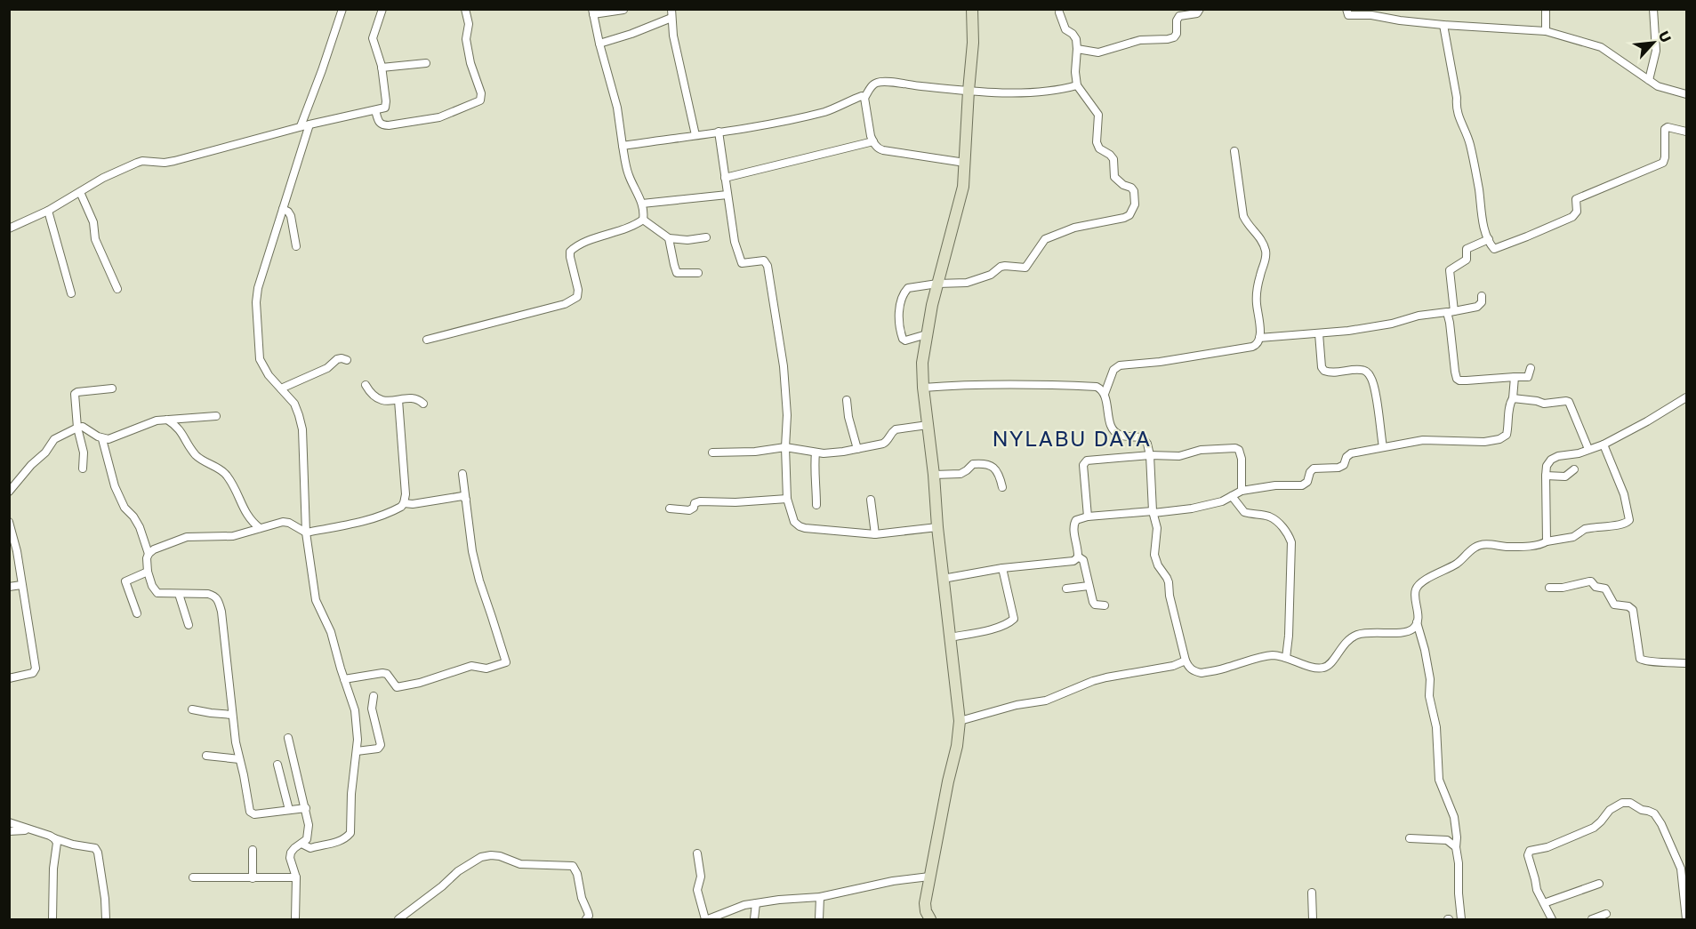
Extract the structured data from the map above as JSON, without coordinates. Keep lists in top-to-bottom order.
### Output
{
  "districts": ["NYLABU DAYA"],
  "north": "top right"
}
